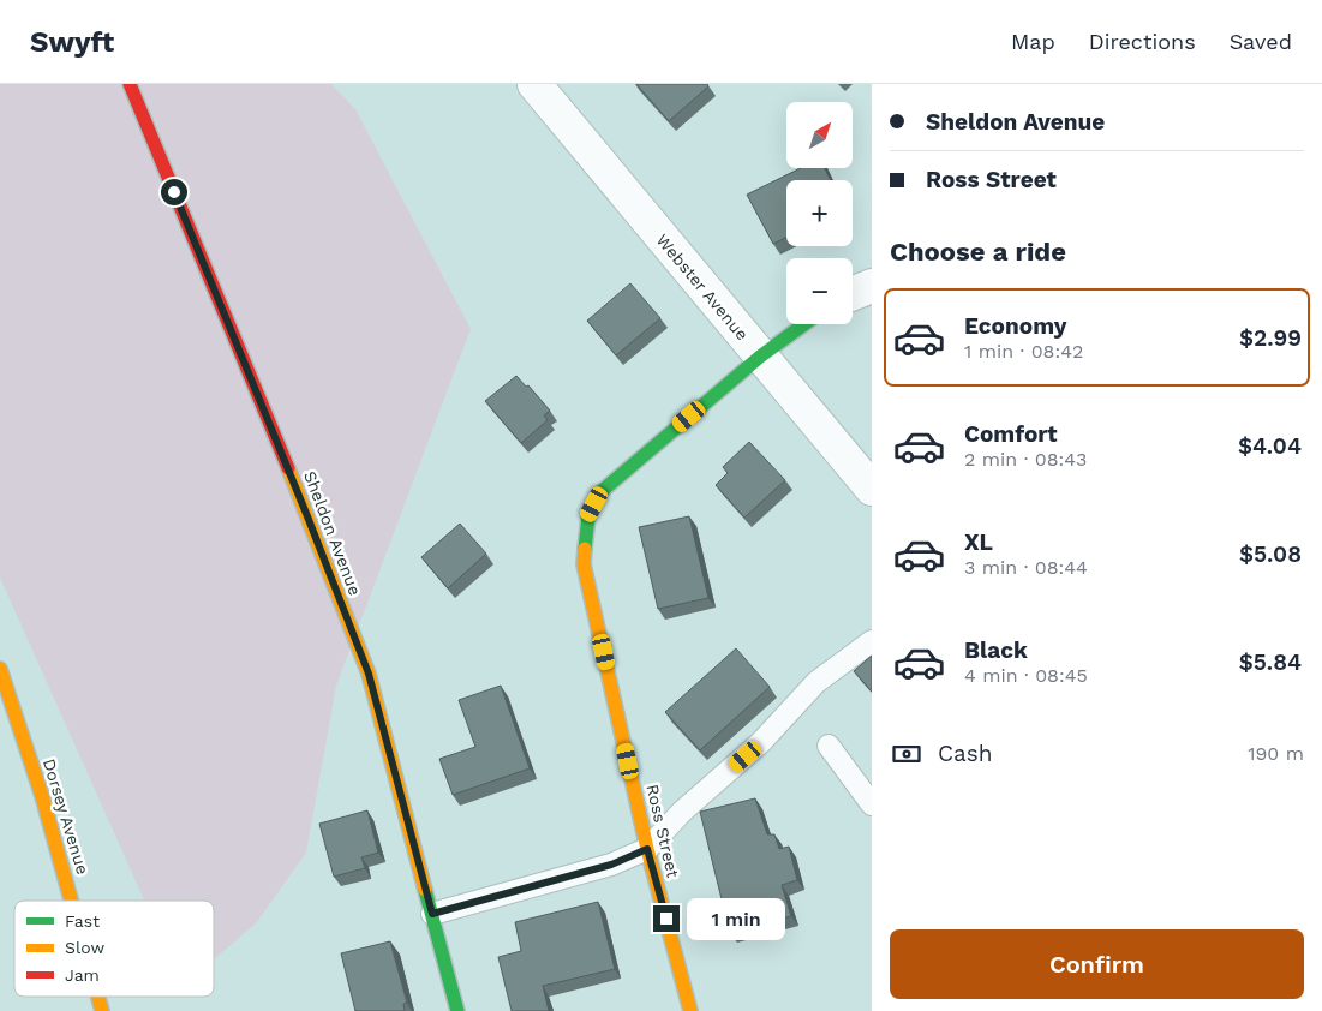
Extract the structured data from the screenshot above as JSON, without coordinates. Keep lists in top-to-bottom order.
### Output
{
  "streets": {
    "street": [
      "Webster Avenue",
      "Sheldon Avenue",
      "Dorsey Avenue",
      "Ross Street"
    ]
  },
  "crossings": [
    ["Webster Avenue", "Ross Street"]
  ],
  "legend": ["Fast", "Slow", "Jam"],
  "north": "top right",
  "page": {
    "header": "Swyft",
    "nav": ["Map", "Directions", "Saved"],
    "banner": ["Sheldon Avenue", "Ross Street"],
    "map_buttons": ["+", "−"],
    "heading": "Choose a ride",
    "list": [
      {
        "name": "Economy",
        "note": "1 min · 08:42",
        "value": "$2.99"
      },
      {
        "name": "Comfort",
        "note": "2 min · 08:43",
        "value": "$4.04"
      },
      {
        "name": "XL",
        "note": "3 min · 08:44",
        "value": "$5.08"
      },
      {
        "name": "Black",
        "note": "4 min · 08:45",
        "value": "$5.84"
      }
    ],
    "pay": ["Cash", "190 m"],
    "bubble": "1 min",
    "buttons": "Confirm"
  }
}
